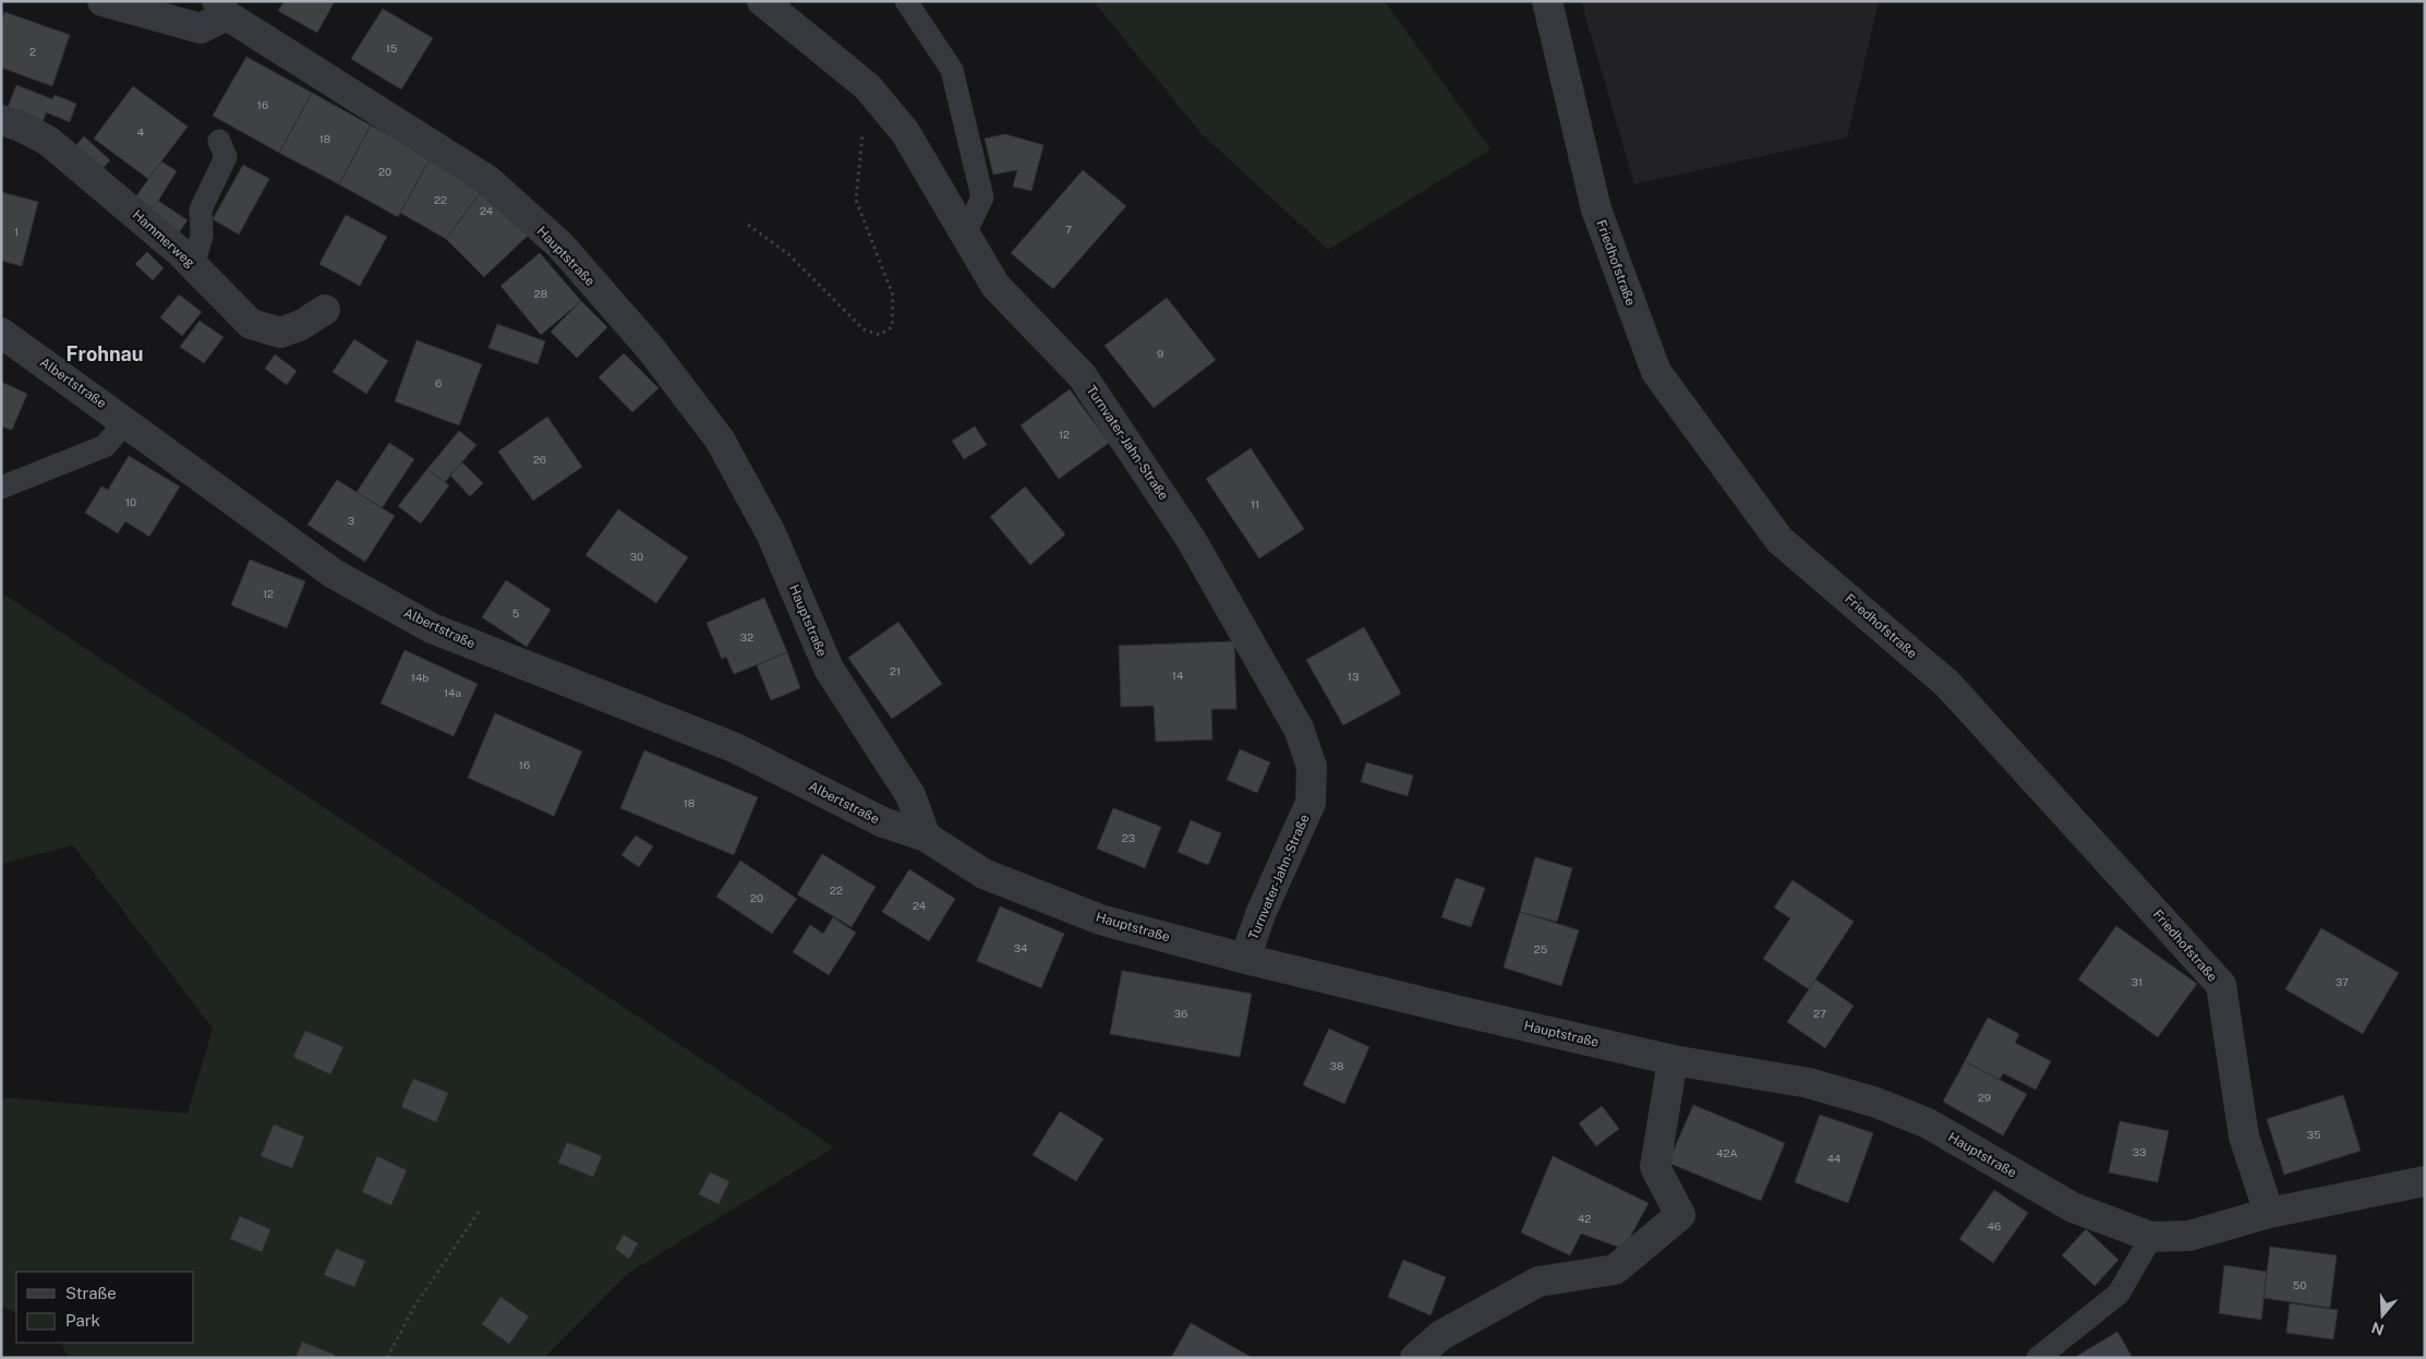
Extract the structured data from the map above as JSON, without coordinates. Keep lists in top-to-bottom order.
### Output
{
  "streets": {
    "street": [
      "Hammerweg",
      "Hauptstraße",
      "Friedhofstraße",
      "Albertstraße",
      "Turnvater-Jahn-Straße"
    ]
  },
  "crossings": [
    ["Hauptstraße", "Friedhofstraße"],
    ["Hauptstraße", "Albertstraße"],
    ["Hauptstraße", "Turnvater-Jahn-Straße"]
  ],
  "districts": ["Frohnau"],
  "house_numbers": [
    "15",
    "2",
    "16",
    "4",
    "18",
    "20",
    "22",
    "24",
    "7",
    "1",
    "28",
    "9",
    "6",
    "12",
    "26",
    "10",
    "11",
    "3",
    "30",
    "12",
    "5",
    "32",
    "21",
    "14",
    "13",
    "14b",
    "14a",
    "16",
    "18",
    "23",
    "22",
    "20",
    "24",
    "34",
    "25",
    "31",
    "37",
    "36",
    "27",
    "38",
    "29",
    "35",
    "33",
    "42A",
    "44",
    "42",
    "46",
    "50"
  ],
  "legend": ["Straße", "Park"],
  "north": "bottom"
}
